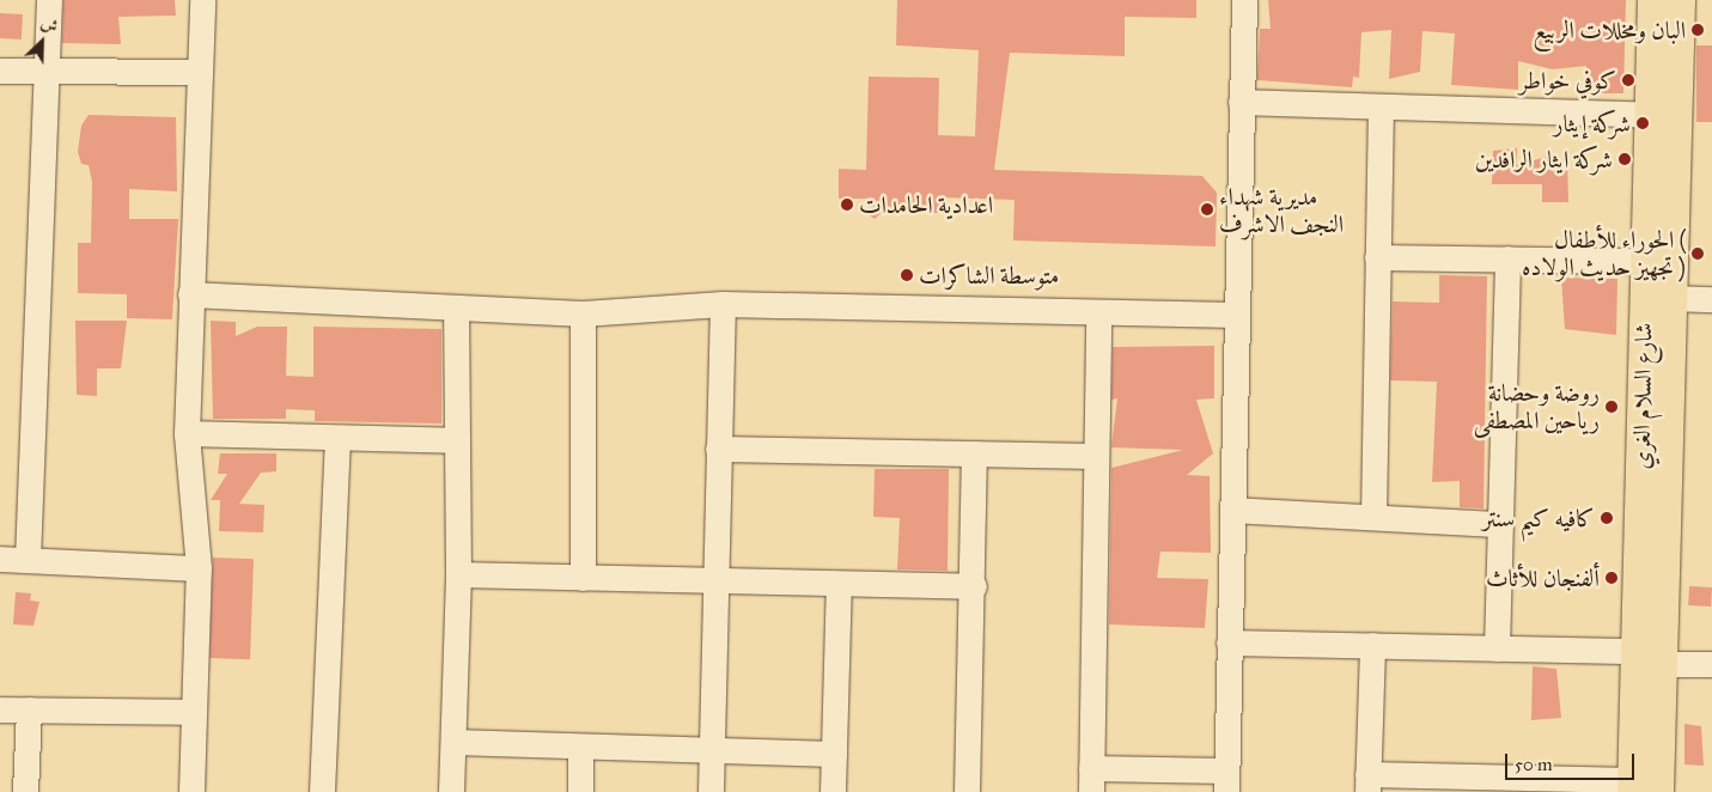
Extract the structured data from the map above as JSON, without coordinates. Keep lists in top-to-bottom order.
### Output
{
  "streets": {
    "main road": ["شارع السلام الغري"]
  },
  "places": [
    "البان ومخللات الربيع",
    "كوفي خواطر",
    "شركة إيثار",
    "شركة ايثار الرافدين",
    "اعدادية الحامدات",
    "مديرية شهداء النجف الاشرف",
    "الحوراء للأطفال ( تجهيز حديث الولاده )",
    "متوسطة الشاكرات",
    "روضة وحضانة رياحين المصطفى",
    "كافيه كيم سنتر",
    "ألفنجان للأثاث"
  ],
  "scale_bar": "50 m",
  "north": "top right"
}
